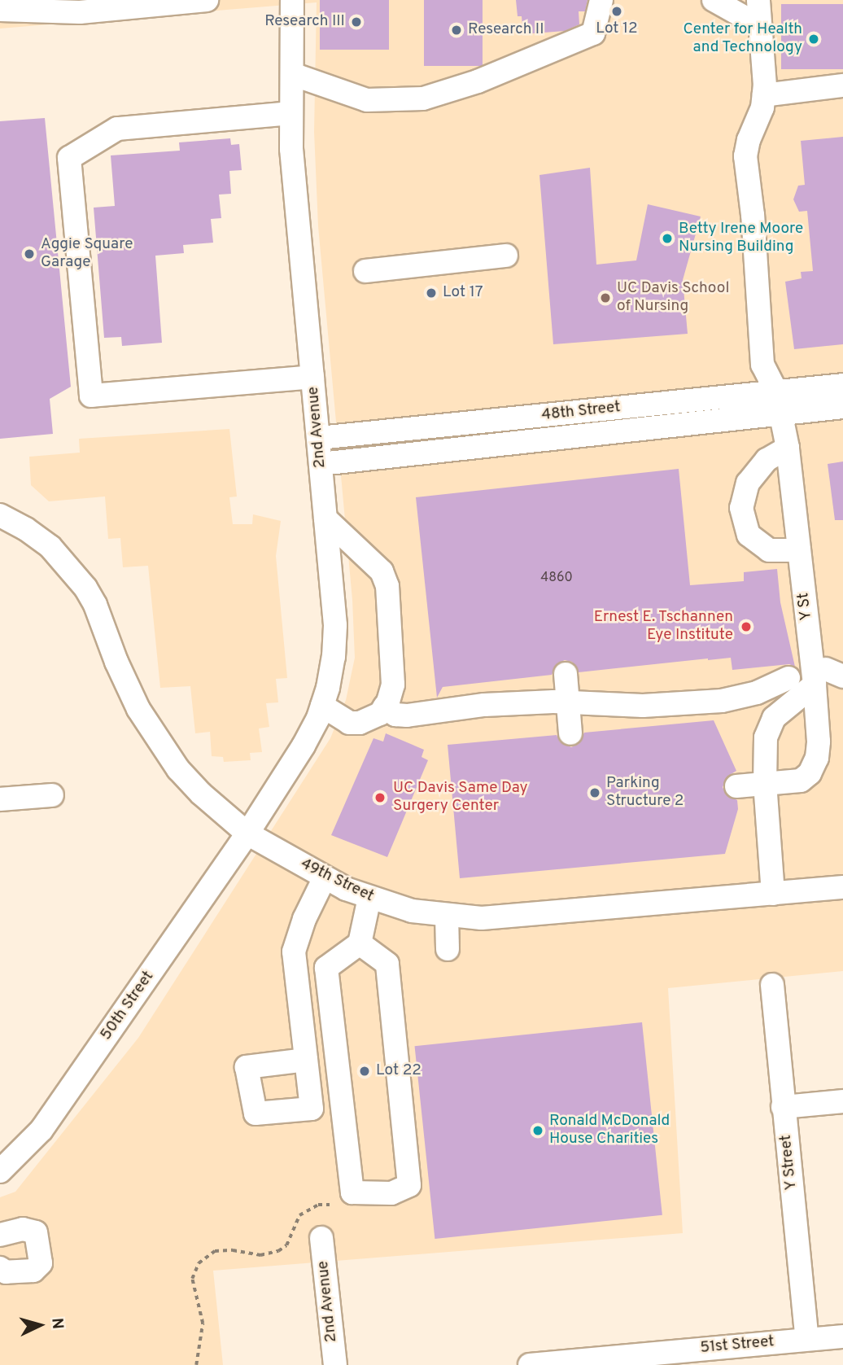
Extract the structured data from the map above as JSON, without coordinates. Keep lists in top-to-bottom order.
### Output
{
  "streets": {
    "street": [
      "48th Street",
      "2nd Avenue",
      "Y St",
      "49th Street",
      "50th Street",
      "Y Street",
      "51st Street"
    ]
  },
  "crossings": [
    ["48th Street", "2nd Avenue"],
    ["48th Street", "Y St"],
    ["2nd Avenue", "49th Street"],
    ["2nd Avenue", "50th Street"],
    ["49th Street", "50th Street"],
    ["Y Street", "51st Street"]
  ],
  "places": [
    "Lot 12",
    "Research III",
    "Research II",
    "Center for Health and Technology",
    "Betty Irene Moore Nursing Building",
    "Aggie Square Garage",
    "Lot 17",
    "UC Davis School of Nursing",
    "Ernest E. Tschannen Eye Institute",
    "Parking Structure 2",
    "UC Davis Same Day Surgery Center",
    "Lot 22",
    "Ronald McDonald House Charities"
  ],
  "house_numbers": ["4860"],
  "north": "right"
}
